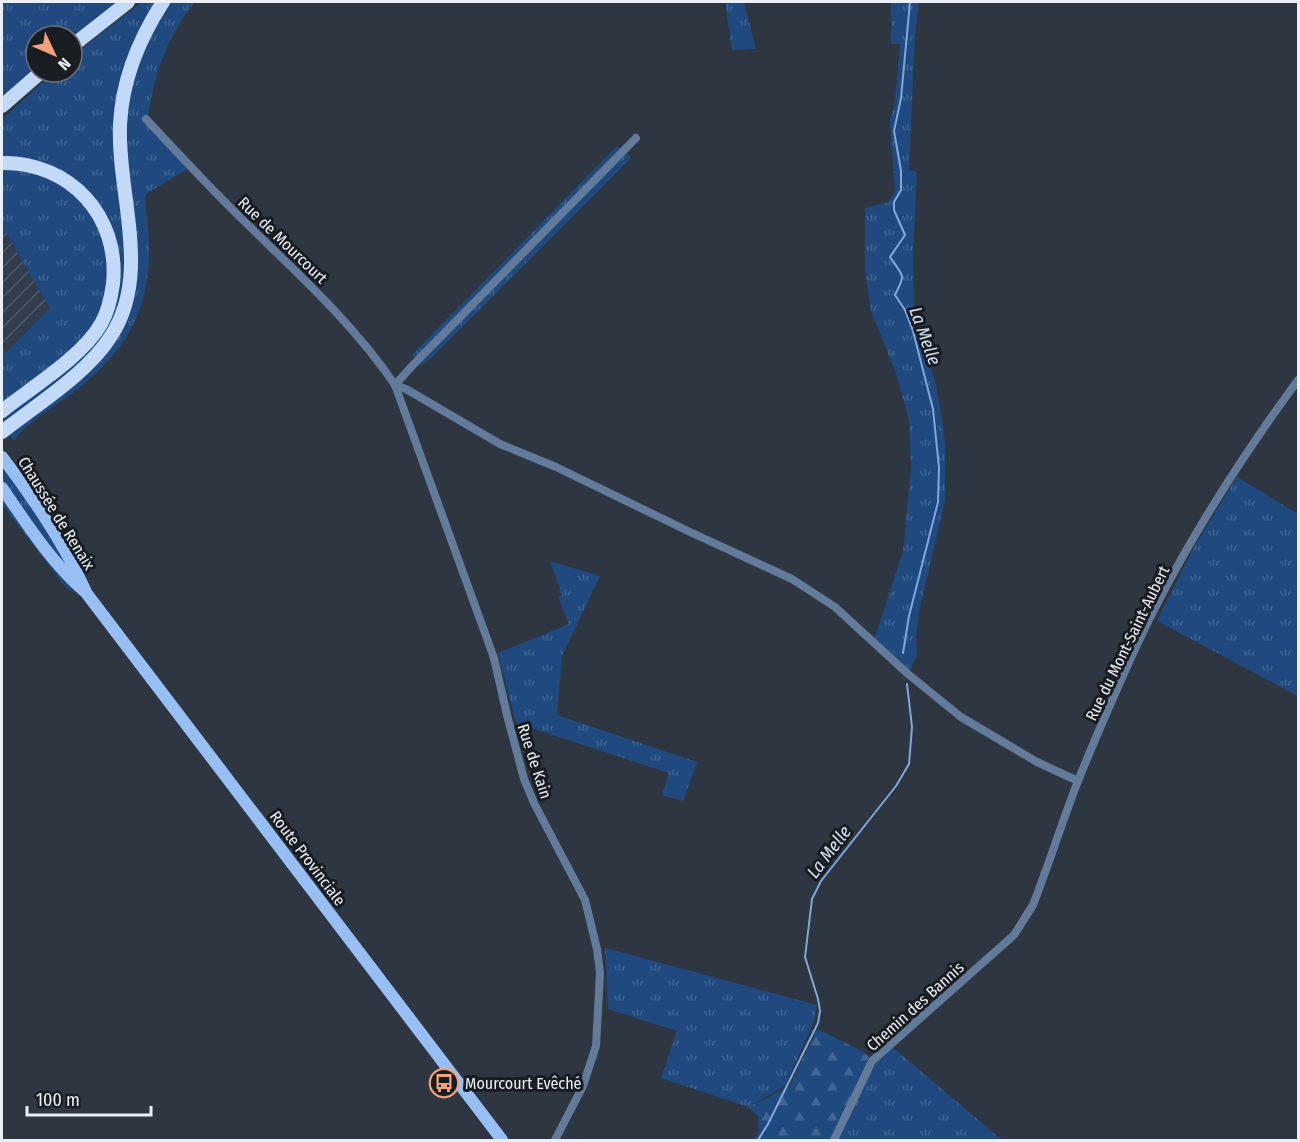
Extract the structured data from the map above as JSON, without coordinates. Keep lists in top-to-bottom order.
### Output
{
  "streets": {
    "main road": ["Chaussée de Renaix", "Route Provinciale"],
    "street": [
      "Rue de Mourcourt",
      "Rue du Mont-Saint-Aubert",
      "Rue de Kain",
      "Chemin des Bannis"
    ]
  },
  "crossings": [
    ["Rue de Mourcourt", "Rue de Kain"],
    ["Chaussée de Renaix", "Route Provinciale"],
    ["Rue du Mont-Saint-Aubert", "Chemin des Bannis"]
  ],
  "water": ["La Melle"],
  "places": {
    "bus stop": ["Mourcourt Evêché"]
  },
  "scale_bar": "100 m",
  "north": "bottom right"
}
